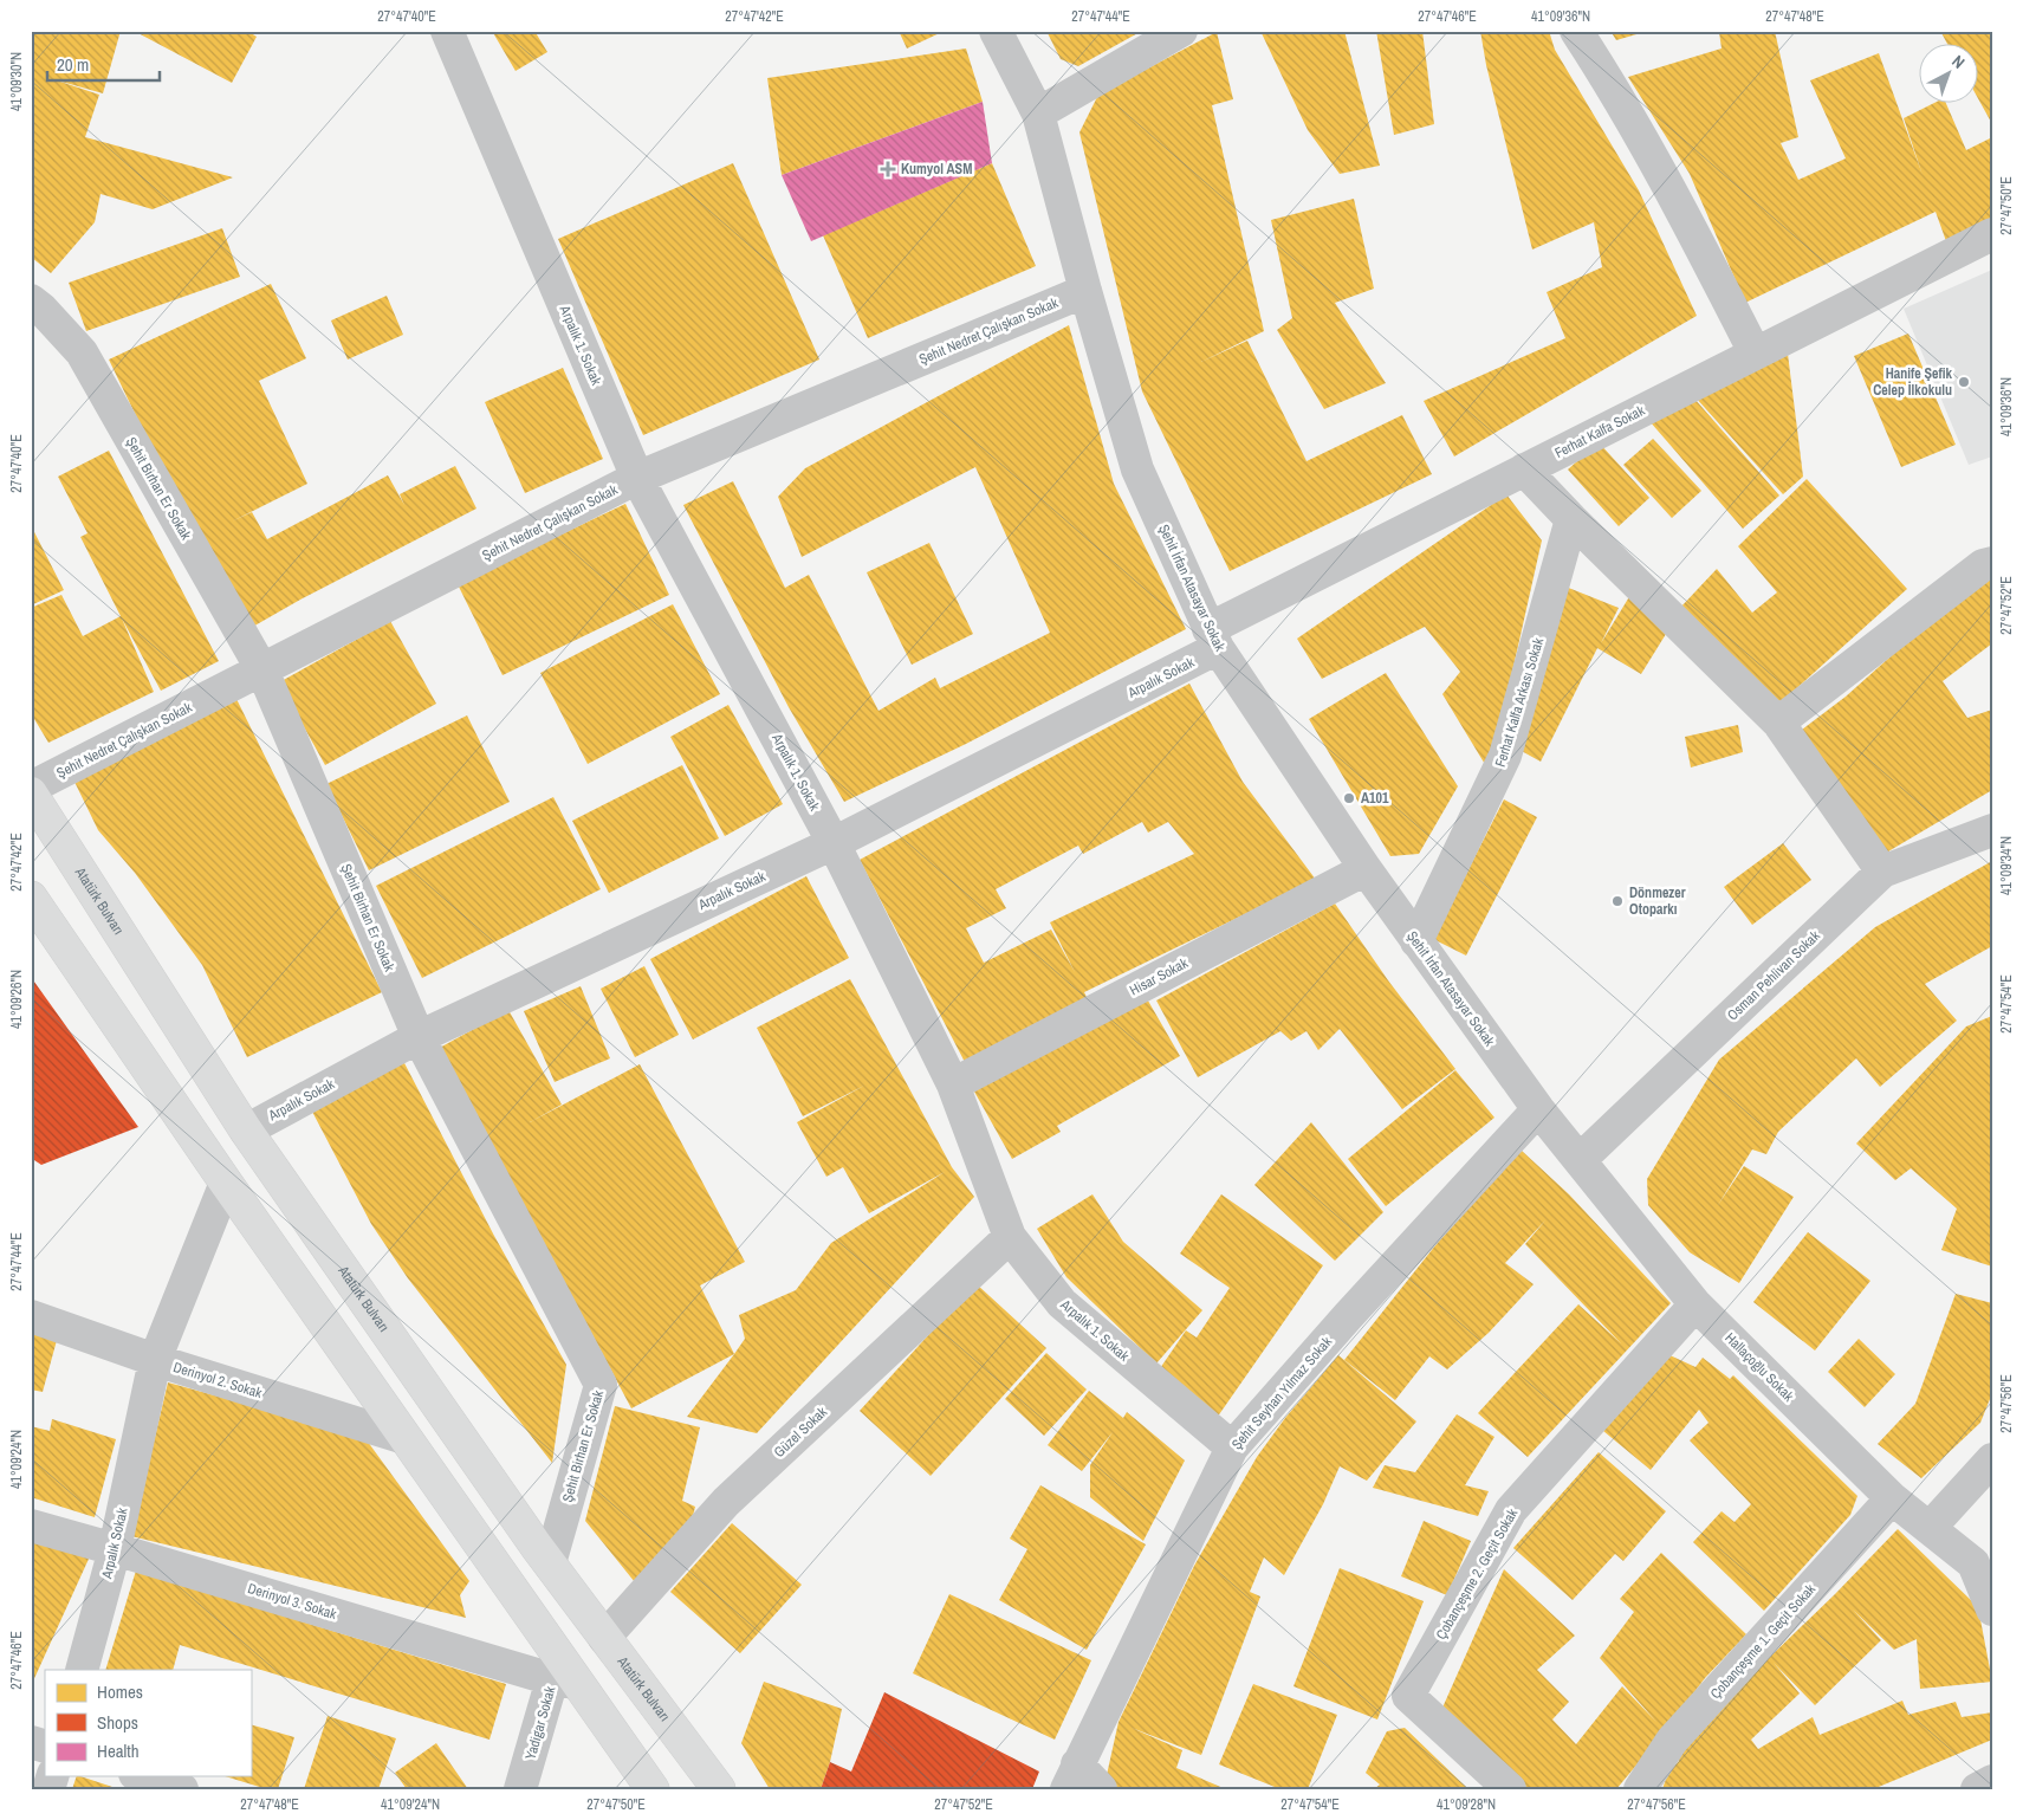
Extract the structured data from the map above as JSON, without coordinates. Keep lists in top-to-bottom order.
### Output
{
  "streets": {
    "main road": ["Atatürk Bulvarı"],
    "street": [
      "Şehit Nedret Çalışkan Sokak",
      "Arpalık 1. Sokak",
      "Ferhat Kalfa Sokak",
      "Şehit Birhan Er Sokak",
      "Şehit İrfan Atasayar Sokak",
      "Arpalık Sokak",
      "Ferhat Kalfa Arkası Sokak",
      "Osman Pehlivan Sokak",
      "Hisar Sokak",
      "Hallaçoğlu Sokak",
      "Derinyol 2. Sokak",
      "Şehit Seyhan Yılmaz Sokak",
      "Güzel Sokak",
      "Çobançeşme 2. Geçit Sokak",
      "Derinyol 3. Sokak",
      "Çobançeşme 1. Geçit Sokak",
      "Yadigar Sokak"
    ]
  },
  "crossings": [
    ["Şehit Nedret Çalışkan Sokak", "Arpalık 1. Sokak"],
    ["Şehit Nedret Çalışkan Sokak", "Şehit Birhan Er Sokak"],
    ["Şehit Nedret Çalışkan Sokak", "Şehit İrfan Atasayar Sokak"],
    ["Arpalık 1. Sokak", "Arpalık Sokak"],
    ["Arpalık 1. Sokak", "Hisar Sokak"],
    ["Arpalık 1. Sokak", "Şehit Seyhan Yılmaz Sokak"],
    ["Arpalık 1. Sokak", "Güzel Sokak"],
    ["Ferhat Kalfa Sokak", "Şehit İrfan Atasayar Sokak"],
    ["Ferhat Kalfa Sokak", "Arpalık Sokak"],
    ["Şehit Birhan Er Sokak", "Arpalık Sokak"],
    ["Şehit Birhan Er Sokak", "Atatürk Bulvarı"],
    ["Şehit İrfan Atasayar Sokak", "Arpalık Sokak"],
    ["Şehit İrfan Atasayar Sokak", "Ferhat Kalfa Arkası Sokak"],
    ["Şehit İrfan Atasayar Sokak", "Hisar Sokak"],
    ["Şehit İrfan Atasayar Sokak", "Hallaçoğlu Sokak"],
    ["Şehit İrfan Atasayar Sokak", "Şehit Seyhan Yılmaz Sokak"],
    ["Arpalık Sokak", "Atatürk Bulvarı"],
    ["Arpalık Sokak", "Derinyol 2. Sokak"],
    ["Arpalık Sokak", "Derinyol 3. Sokak"],
    ["Atatürk Bulvarı", "Güzel Sokak"],
    ["Osman Pehlivan Sokak", "Hallaçoğlu Sokak"],
    ["Hallaçoğlu Sokak", "Şehit Seyhan Yılmaz Sokak"],
    ["Hallaçoğlu Sokak", "Çobançeşme 2. Geçit Sokak"],
    ["Hallaçoğlu Sokak", "Çobançeşme 1. Geçit Sokak"],
    ["Derinyol 3. Sokak", "Yadigar Sokak"]
  ],
  "places": {
    "health": ["Kumyol ASM"],
    "other": ["Hanife Şefik Celep İlkokulu", "A101", "Dönmezer Otoparkı"]
  },
  "legend": ["Homes", "Shops", "Health"],
  "scale_bar": "20 m",
  "north": "top right",
  "coordinates": [
    "27°47'40\"E",
    "27°47'42\"E",
    "27°47'44\"E",
    "27°47'46\"E",
    "41°09'36\"N",
    "27°47'48\"E",
    "41°09'30\"N",
    "27°47'50\"E",
    "27°47'52\"E",
    "41°09'34\"N",
    "41°09'26\"N",
    "27°47'54\"E",
    "27°47'56\"E",
    "41°09'24\"N",
    "41°09'28\"N"
  ]
}
